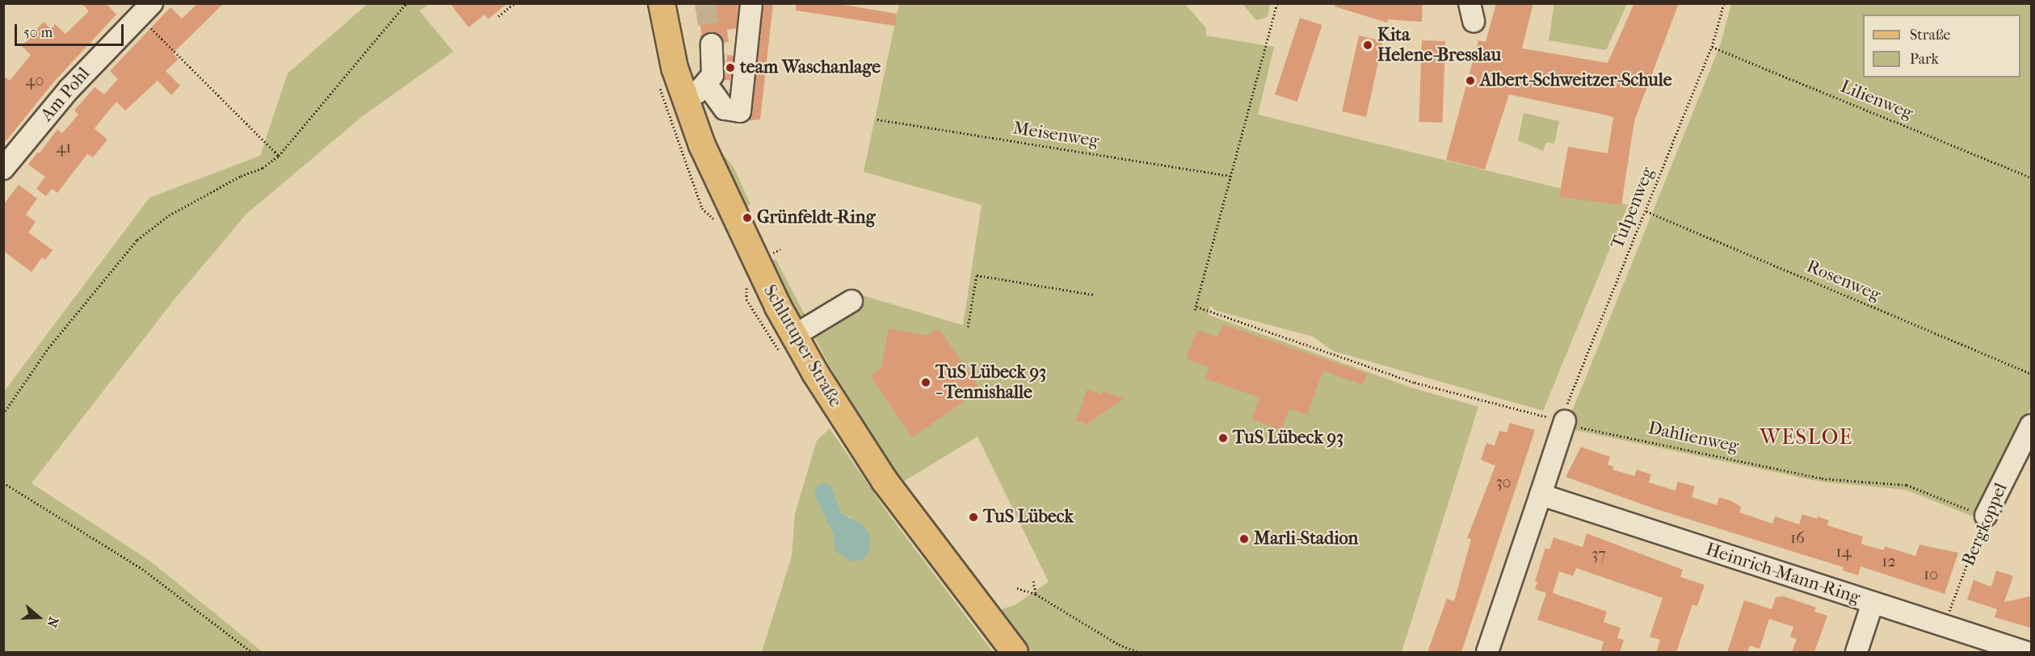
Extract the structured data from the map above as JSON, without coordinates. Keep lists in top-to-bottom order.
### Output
{
  "streets": {
    "main road": ["Schlutuper Straße"],
    "street": ["Am Pohl", "Bergkoppel", "Heinrich-Mann-Ring"],
    "path": [
      "Lilienweg",
      "Meisenweg",
      "Tulpenweg",
      "Rosenweg",
      "Dahlienweg"
    ]
  },
  "crossings": [
    ["Lilienweg", "Tulpenweg"],
    ["Meisenweg", "Dahlienweg"],
    ["Tulpenweg", "Rosenweg"],
    ["Tulpenweg", "Dahlienweg"],
    ["Dahlienweg", "Bergkoppel"],
    ["Bergkoppel", "Heinrich-Mann-Ring"]
  ],
  "districts": ["WESLOE"],
  "places": [
    "Kita Helene-Bresslau",
    "team Waschanlage",
    "Albert-Schweitzer-Schule",
    "Grünfeldt-Ring",
    "TuS Lübeck 93 - Tennishalle",
    "TuS Lübeck 93",
    "TuS Lübeck",
    "Marli-Stadion"
  ],
  "house_numbers": [
    "40",
    "41",
    "30",
    "16",
    "14",
    "37",
    "12",
    "10"
  ],
  "legend": ["Straße", "Park"],
  "scale_bar": "50 m",
  "north": "right"
}
